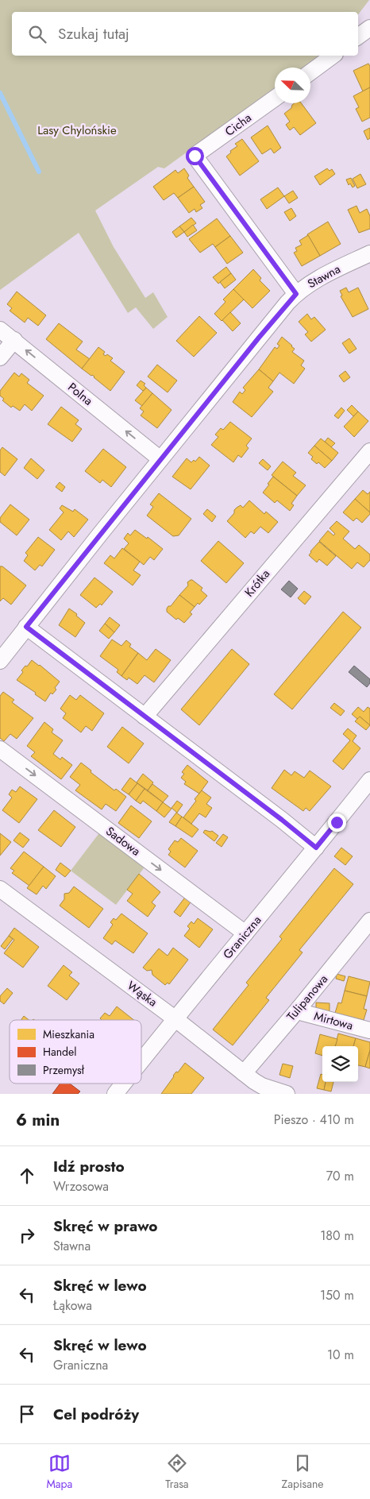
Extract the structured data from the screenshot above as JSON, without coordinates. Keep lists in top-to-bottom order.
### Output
{
  "streets": {
    "street": [
      "Cicha",
      "Stawna",
      "Polna",
      "Krótka",
      "Sadowa",
      "Graniczna",
      "Wąska",
      "Tulipanowa",
      "Mirtowa"
    ]
  },
  "crossings": [
    ["Cicha", "Stawna"],
    ["Stawna", "Polna"],
    ["Sadowa", "Graniczna"],
    ["Graniczna", "Wąska"],
    ["Wąska", "Tulipanowa"],
    ["Tulipanowa", "Mirtowa"]
  ],
  "one_way": ["Polna"],
  "parks": ["Lasy Chylońskie"],
  "legend": ["Mieszkania", "Handel", "Przemysł"],
  "north": "top left",
  "page": {
    "search": "Szukaj tutaj",
    "heading": ["6 min", "Pieszo · 410 m"],
    "list": [
      ["Idź prosto", "Wrzosowa", "70 m"],
      ["Skręć w prawo", "Stawna", "180 m"],
      ["Skręć w lewo", "Łąkowa", "150 m"],
      ["Skręć w lewo", "Graniczna", "10 m"],
      "Cel podróży"
    ],
    "nav": ["Mapa", "Trasa", "Zapisane"]
  }
}
